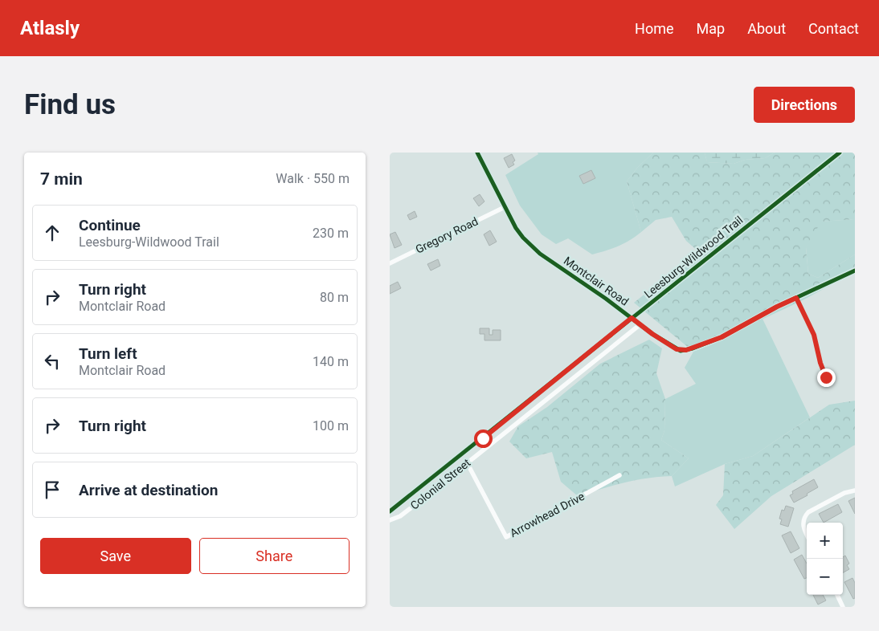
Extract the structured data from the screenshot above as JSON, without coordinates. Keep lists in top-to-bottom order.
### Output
{
  "streets": {
    "street": [
      "Gregory Road",
      "Montclair Road",
      "Colonial Street",
      "Arrowhead Drive"
    ],
    "cycle path": ["Leesburg-Wildwood Trail"]
  },
  "crossings": [
    ["Gregory Road", "Montclair Road"],
    ["Montclair Road", "Colonial Street"],
    ["Colonial Street", "Arrowhead Drive"]
  ],
  "page": {
    "header": "Atlasly",
    "nav": [
      "Home",
      "Map",
      "About",
      "Contact"
    ],
    "buttons": [
      "Directions",
      ["Save", "Share"]
    ],
    "title": "Find us",
    "heading": ["7 min", "Walk · 550 m"],
    "list": [
      ["Continue", "Leesburg-Wildwood Trail", "230 m"],
      ["Turn right", "Montclair Road", "80 m"],
      ["Turn left", "Montclair Road", "140 m"],
      ["Turn right", "100 m"],
      "Arrive at destination"
    ],
    "map_buttons": ["+", "−"]
  }
}
